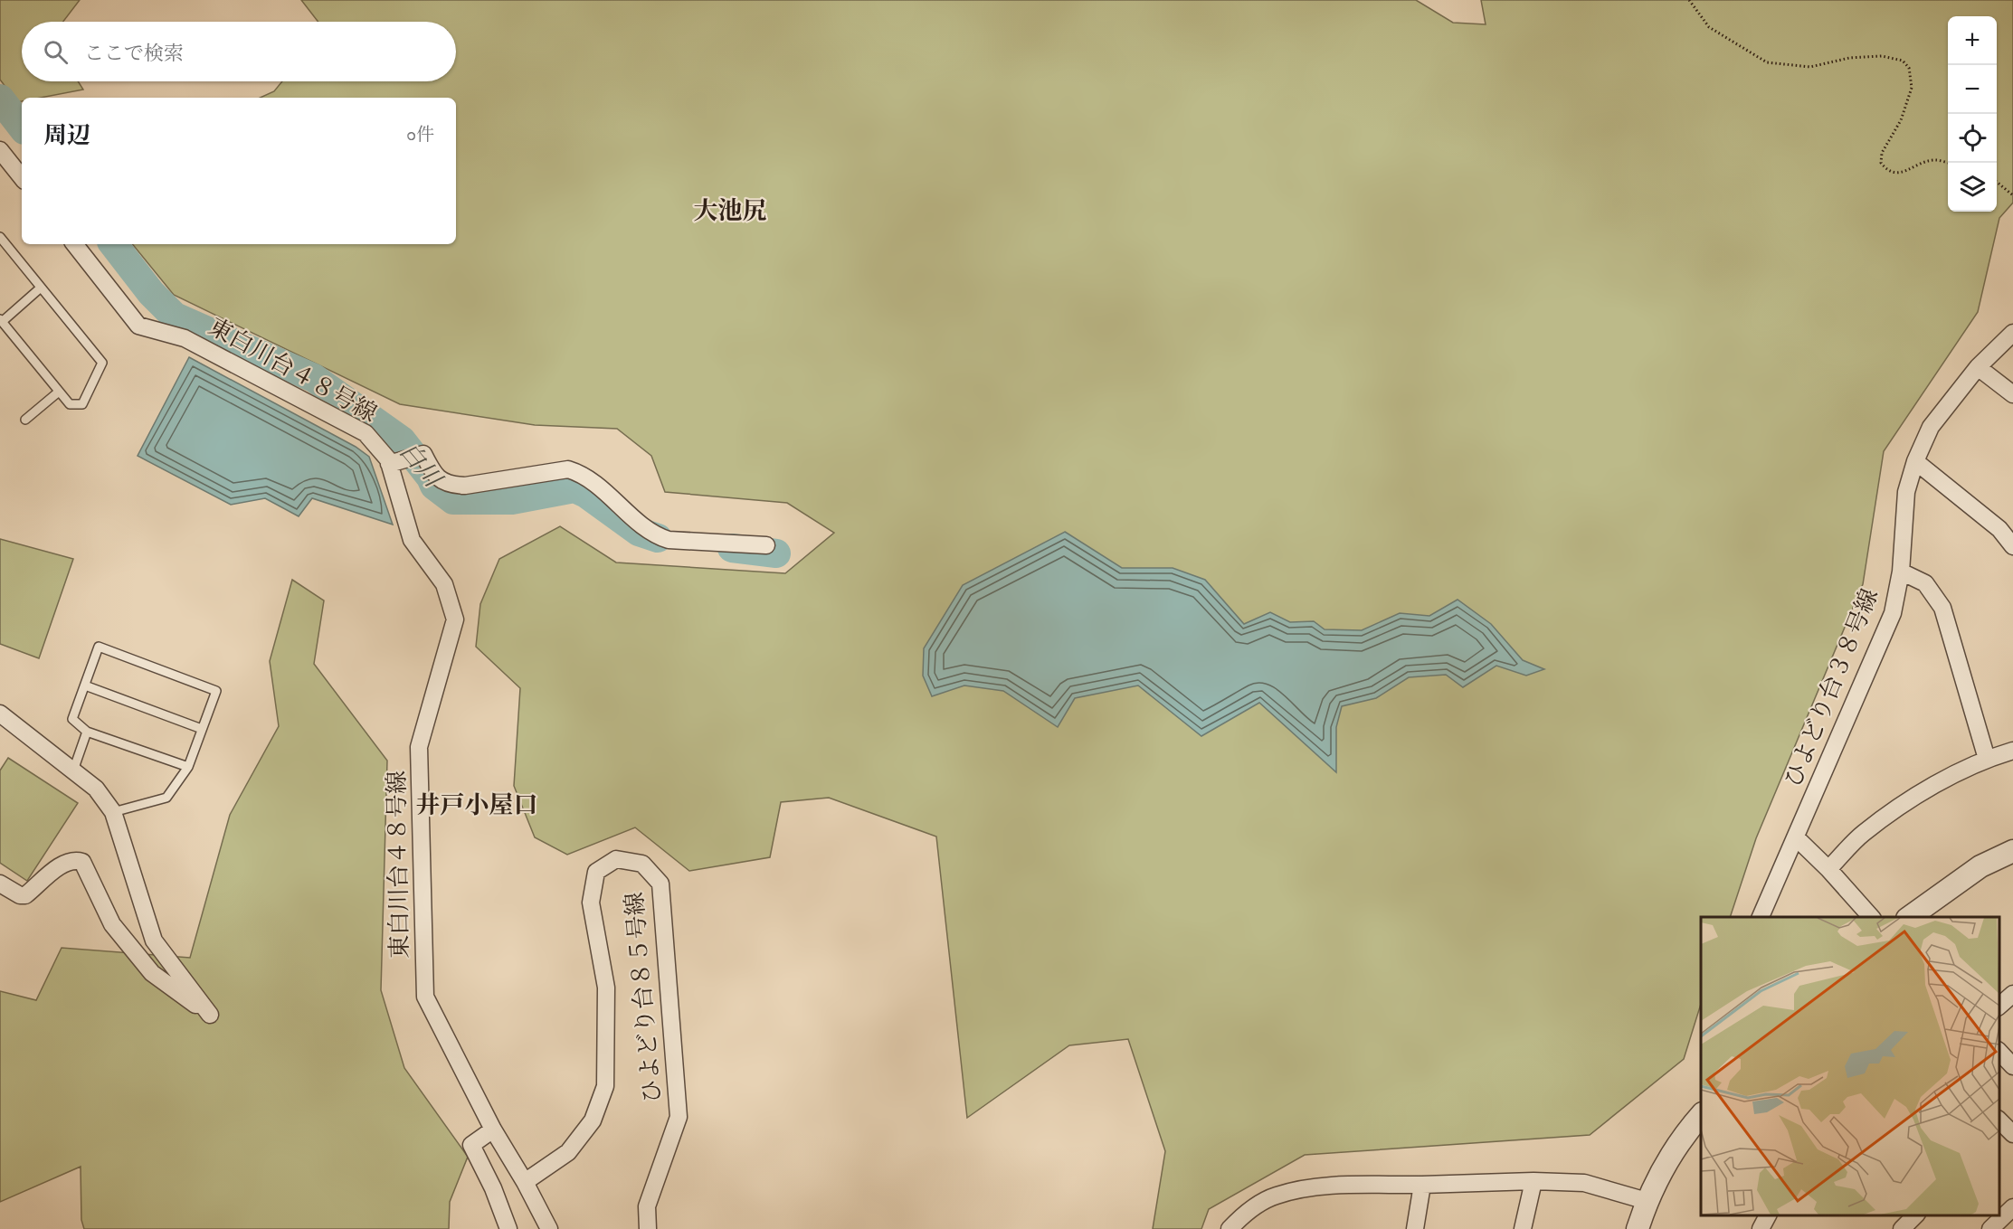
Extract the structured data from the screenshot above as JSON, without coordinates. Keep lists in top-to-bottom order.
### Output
{
  "streets": {
    "street": ["東白川台４８号線", "ひよどり台３８号線", "ひよどり台８５号線"]
  },
  "crossings": [
    ["東白川台４８号線", "ひよどり台８５号線"]
  ],
  "districts": ["大池尻", "井戸小屋口"],
  "water": ["白川"],
  "page": {
    "map_buttons": ["+", "−"],
    "search": "ここで検索",
    "heading": ["周辺", "0件"]
  }
}
